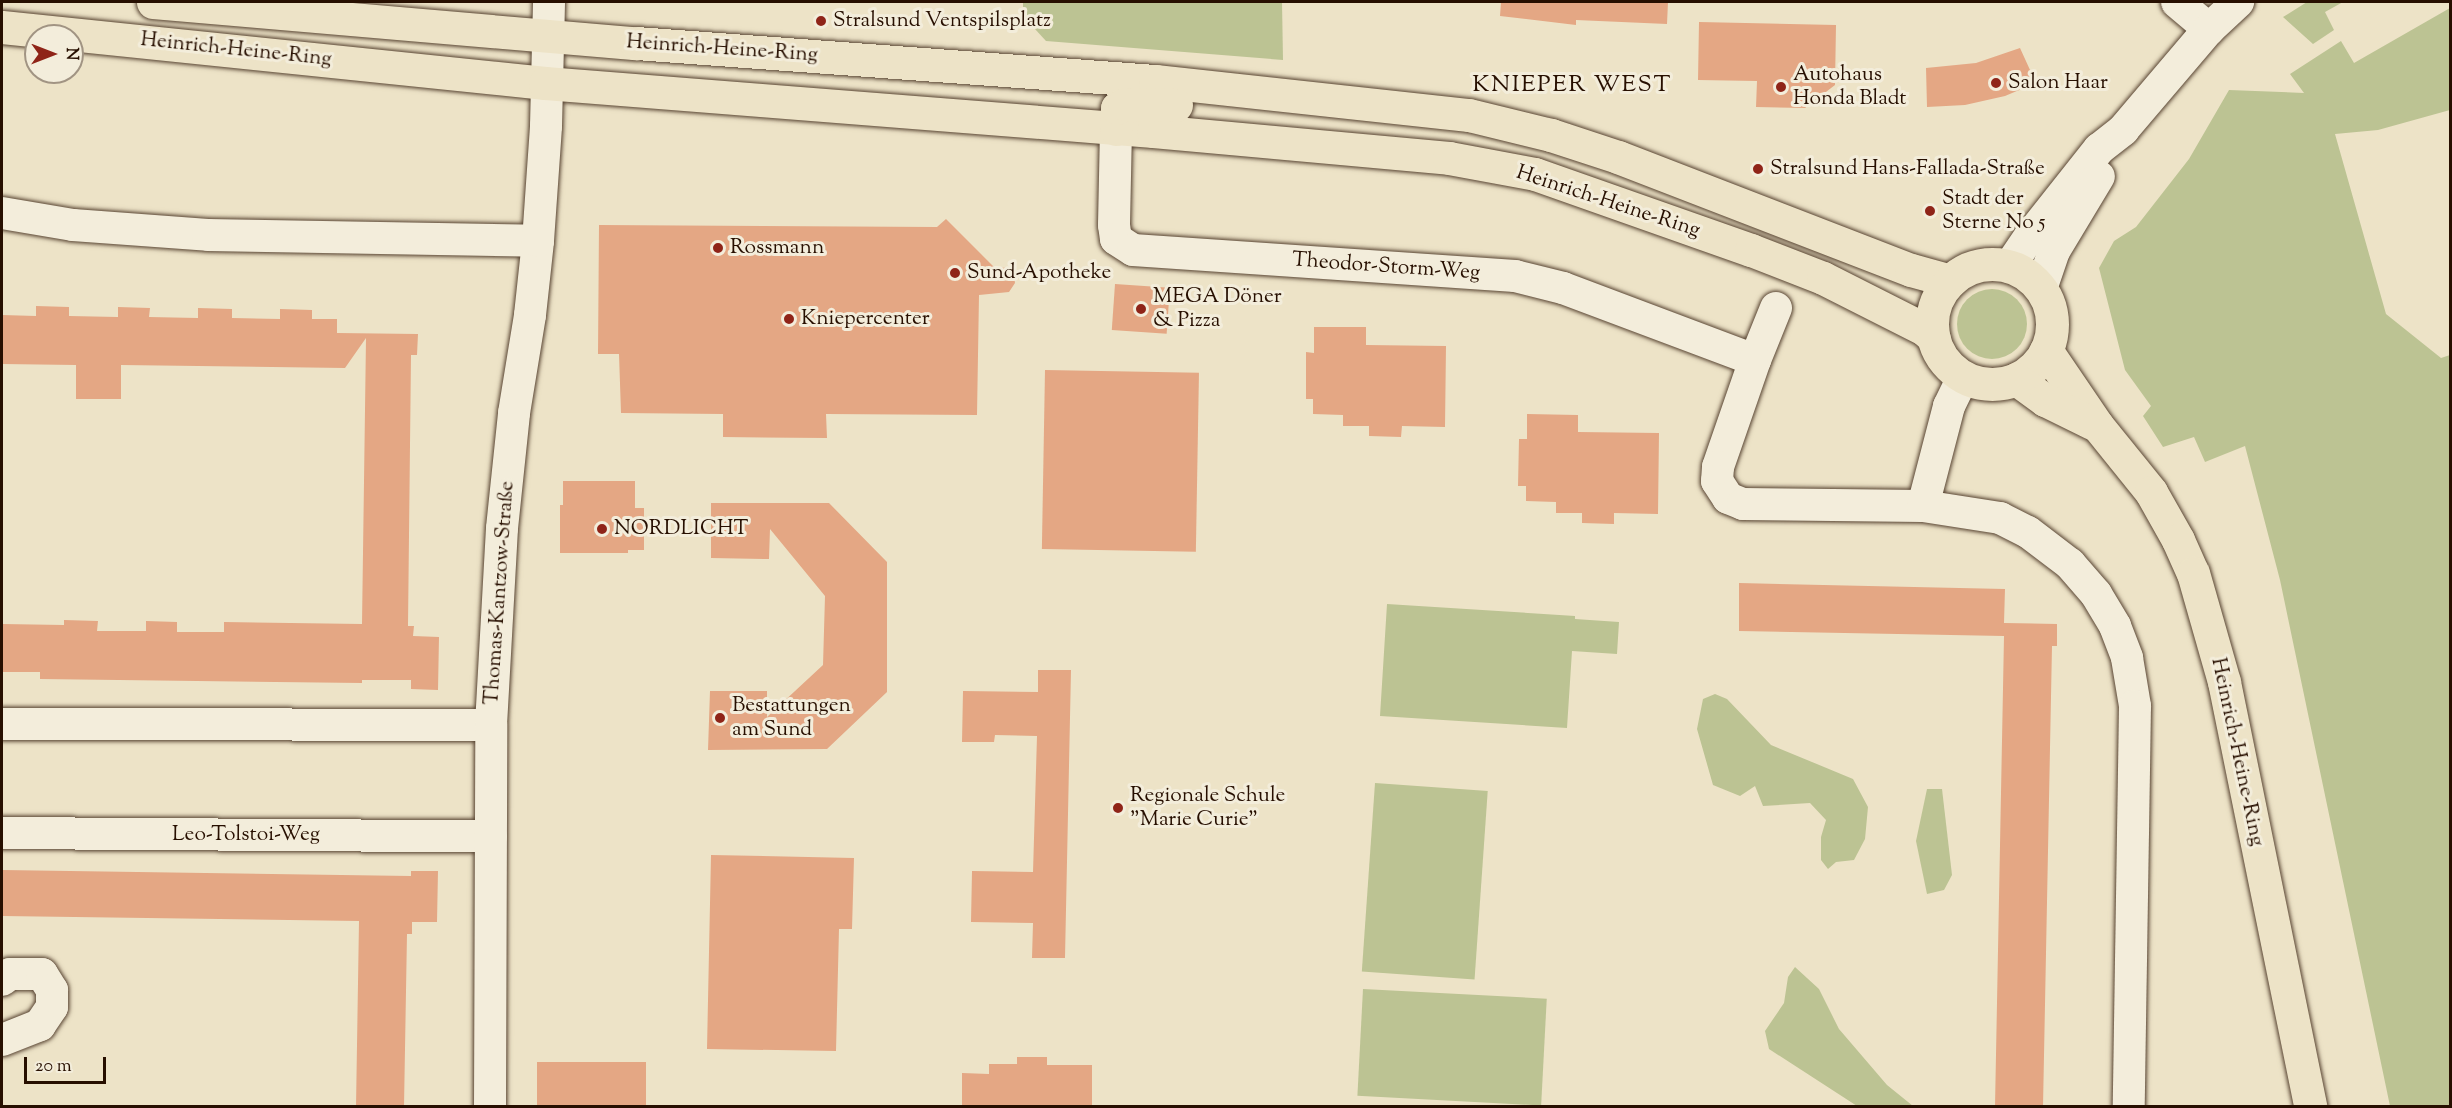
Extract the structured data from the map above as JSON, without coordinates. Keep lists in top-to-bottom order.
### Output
{
  "streets": {
    "main road": ["Heinrich-Heine-Ring"],
    "street": ["Theodor-Storm-Weg", "Thomas-Kantzow-Straße", "Leo-Tolstoi-Weg"]
  },
  "crossings": [
    ["Heinrich-Heine-Ring", "Theodor-Storm-Weg"],
    ["Heinrich-Heine-Ring", "Thomas-Kantzow-Straße"],
    ["Thomas-Kantzow-Straße", "Leo-Tolstoi-Weg"]
  ],
  "districts": ["KNIEPER WEST"],
  "places": [
    "Stralsund Ventspilsplatz",
    "Salon Haar",
    "Autohaus Honda Bladt",
    "Stralsund Hans-Fallada-Straße",
    "Stadt der Sterne No 5",
    "Rossmann",
    "Sund-Apotheke",
    "MEGA Döner & Pizza",
    "Kniepercenter",
    "NORDLICHT",
    "Bestattungen am Sund",
    "Regionale Schule \"Marie Curie\""
  ],
  "scale_bar": "20 m",
  "north": "right"
}
